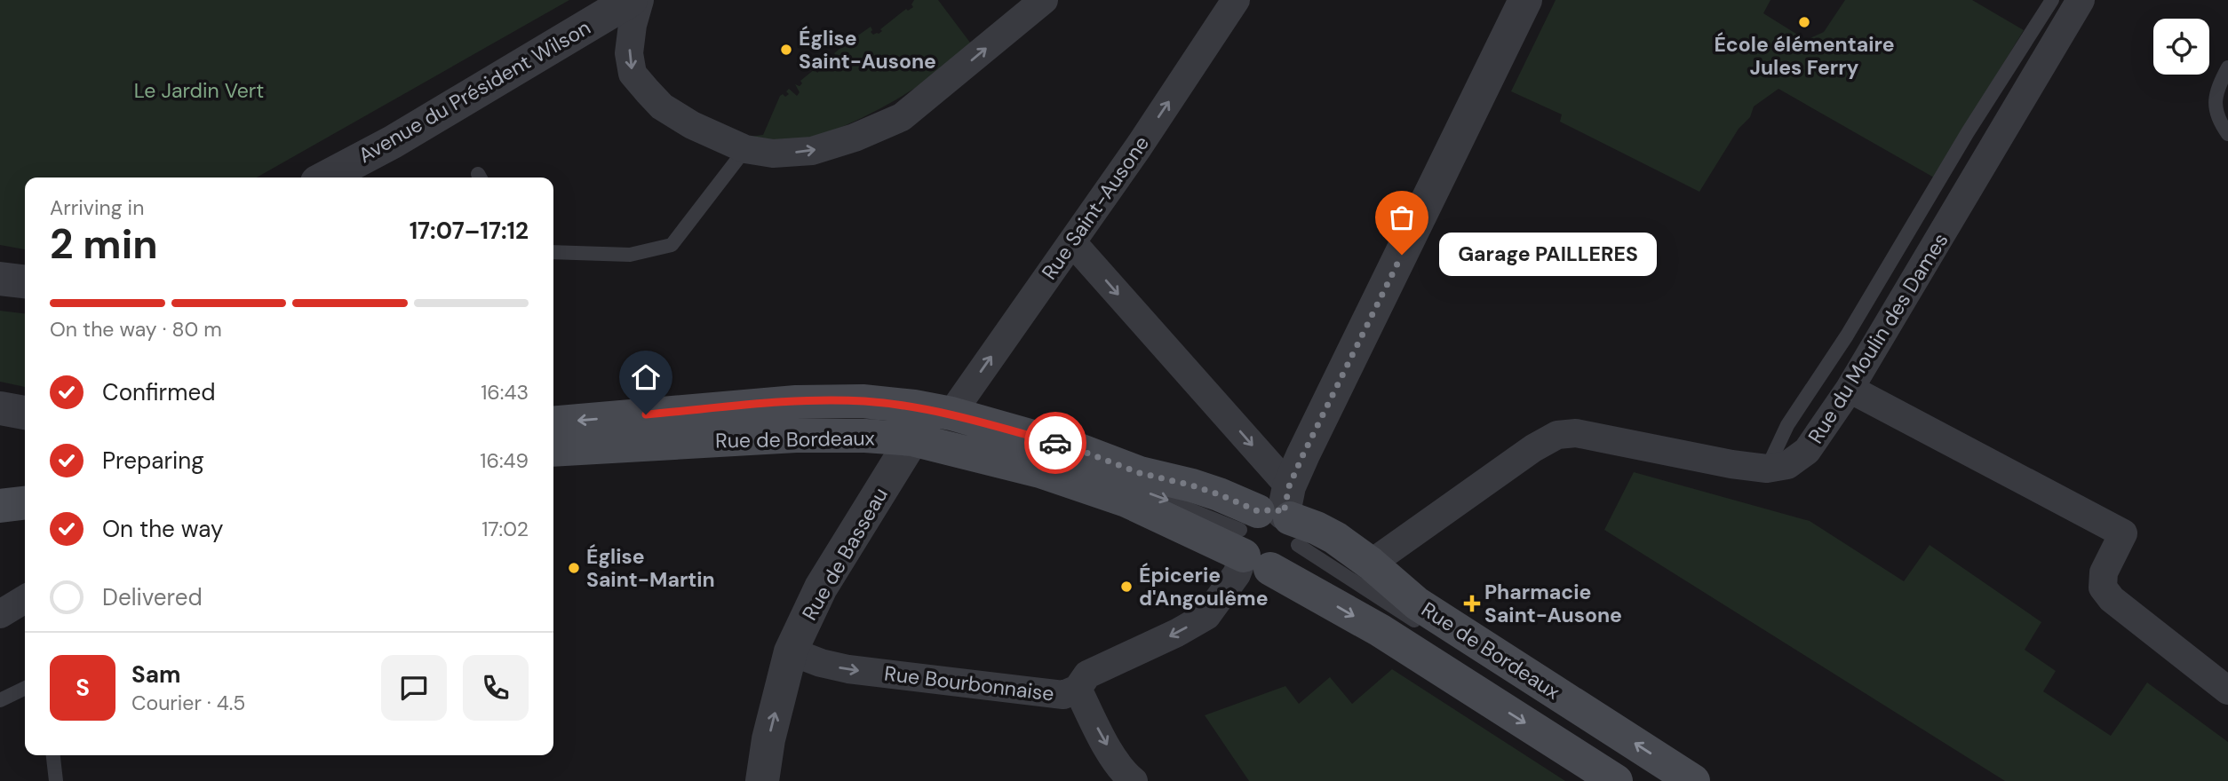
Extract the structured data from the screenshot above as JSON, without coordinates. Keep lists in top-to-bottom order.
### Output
{
  "streets": {
    "main road": ["Rue de Bordeaux"],
    "street": [
      "Avenue du Président Wilson",
      "Rue Saint-Ausone",
      "Rue du Moulin des Dames",
      "Rue de Basseau",
      "Rue Bourbonnaise"
    ]
  },
  "crossings": [
    ["Rue Saint-Ausone", "Rue de Bordeaux"],
    ["Rue du Moulin des Dames", "Rue de Bordeaux"],
    ["Rue de Bordeaux", "Rue de Basseau"],
    ["Rue de Bordeaux", "Rue Bourbonnaise"],
    ["Rue de Basseau", "Rue Bourbonnaise"]
  ],
  "one_way": ["Rue Saint-Ausone", "Rue de Basseau"],
  "parks": ["Le Jardin Vert"],
  "places": {
    "other": [
      "École élémentaire Jules Ferry",
      "Église Saint-Ausone",
      "Garage PAILLERES",
      "Église Saint-Martin",
      "Épicerie d'Angoulême"
    ],
    "health": ["Pharmacie Saint-Ausone"]
  },
  "page": {
    "heading": ["2 min", "Arriving in", "17:07–17:12"],
    "panel": ["Sam", "Courier · 4.5"],
    "bubble": "Garage PAILLERES",
    "bar": "On the way · 80 m",
    "list": [
      ["Confirmed", "16:43"],
      ["Preparing", "16:49"],
      ["On the way", "17:02"],
      "Delivered"
    ],
    "round": "S"
  }
}
